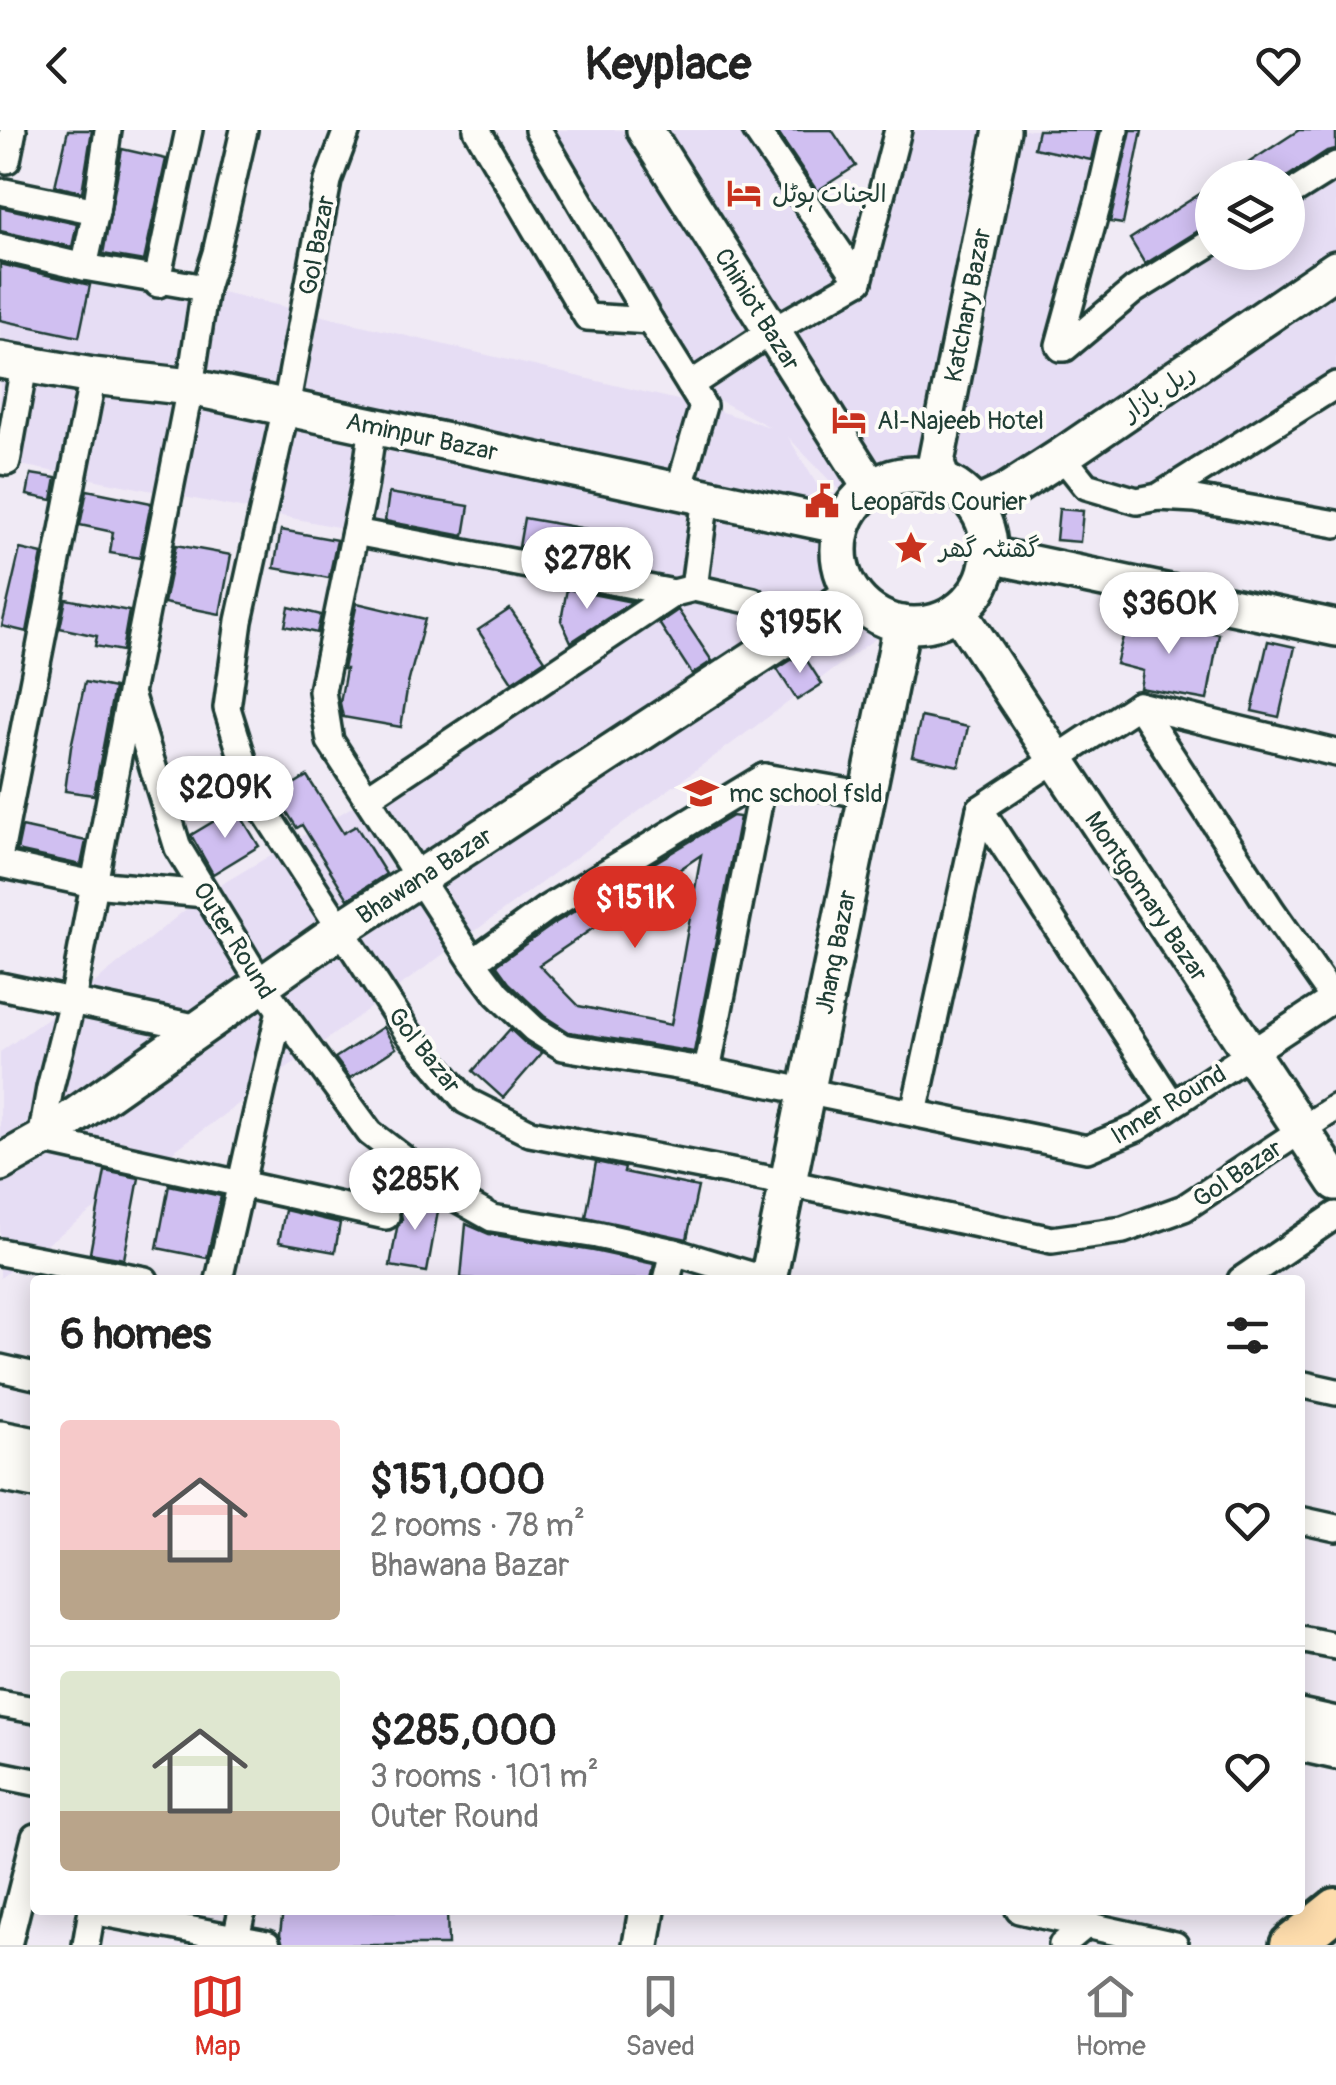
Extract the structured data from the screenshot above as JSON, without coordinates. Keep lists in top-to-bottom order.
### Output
{
  "streets": {
    "street": [
      "Gol Bazar",
      "Katchary Bazar",
      "Chiniot Bazar",
      "ریل بازار",
      "Aminpur Bazar",
      "Bhawana Bazar",
      "Montgomary Bazar",
      "Outer Round",
      "Jhang Bazar",
      "Inner Round"
    ]
  },
  "crossings": [
    ["Gol Bazar", "Aminpur Bazar"],
    ["Gol Bazar", "Bhawana Bazar"],
    ["Gol Bazar", "Montgomary Bazar"],
    ["Gol Bazar", "Jhang Bazar"],
    ["Katchary Bazar", "Chiniot Bazar"],
    ["Katchary Bazar", "ریل بازار"],
    ["Katchary Bazar", "Aminpur Bazar"],
    ["Katchary Bazar", "Bhawana Bazar"],
    ["Katchary Bazar", "Montgomary Bazar"],
    ["Katchary Bazar", "Jhang Bazar"],
    ["Chiniot Bazar", "ریل بازار"],
    ["Chiniot Bazar", "Aminpur Bazar"],
    ["Chiniot Bazar", "Bhawana Bazar"],
    ["Chiniot Bazar", "Montgomary Bazar"],
    ["Chiniot Bazar", "Jhang Bazar"],
    ["ریل بازار", "Aminpur Bazar"],
    ["ریل بازار", "Bhawana Bazar"],
    ["ریل بازار", "Montgomary Bazar"],
    ["ریل بازار", "Jhang Bazar"],
    ["Aminpur Bazar", "Bhawana Bazar"],
    ["Aminpur Bazar", "Montgomary Bazar"],
    ["Aminpur Bazar", "Outer Round"],
    ["Aminpur Bazar", "Jhang Bazar"],
    ["Aminpur Bazar", "Inner Round"],
    ["Bhawana Bazar", "Montgomary Bazar"],
    ["Bhawana Bazar", "Outer Round"],
    ["Bhawana Bazar", "Jhang Bazar"],
    ["Bhawana Bazar", "Inner Round"],
    ["Montgomary Bazar", "Jhang Bazar"],
    ["Montgomary Bazar", "Inner Round"],
    ["Jhang Bazar", "Inner Round"]
  ],
  "places": {
    "hotel": ["الجنات ہوٹل", "Al-Najeeb Hotel"],
    "public building": ["Leopards Courier"],
    "place": ["گھنٹہ گھر"],
    "school or university": ["mc school fsld"]
  },
  "page": {
    "header": "Keyplace",
    "price": [
      "$278K",
      "$360K",
      "$195K",
      "$209K",
      "$151K",
      "$285K"
    ],
    "heading": "6 homes",
    "list": [
      {
        "name": "$151,000",
        "note": "2 rooms · 78 m² · Bhawana Bazar"
      },
      {
        "name": "$285,000",
        "note": "3 rooms · 101 m² · Outer Round"
      }
    ],
    "tabs": ["Map", "Saved", "Home"]
  }
}
